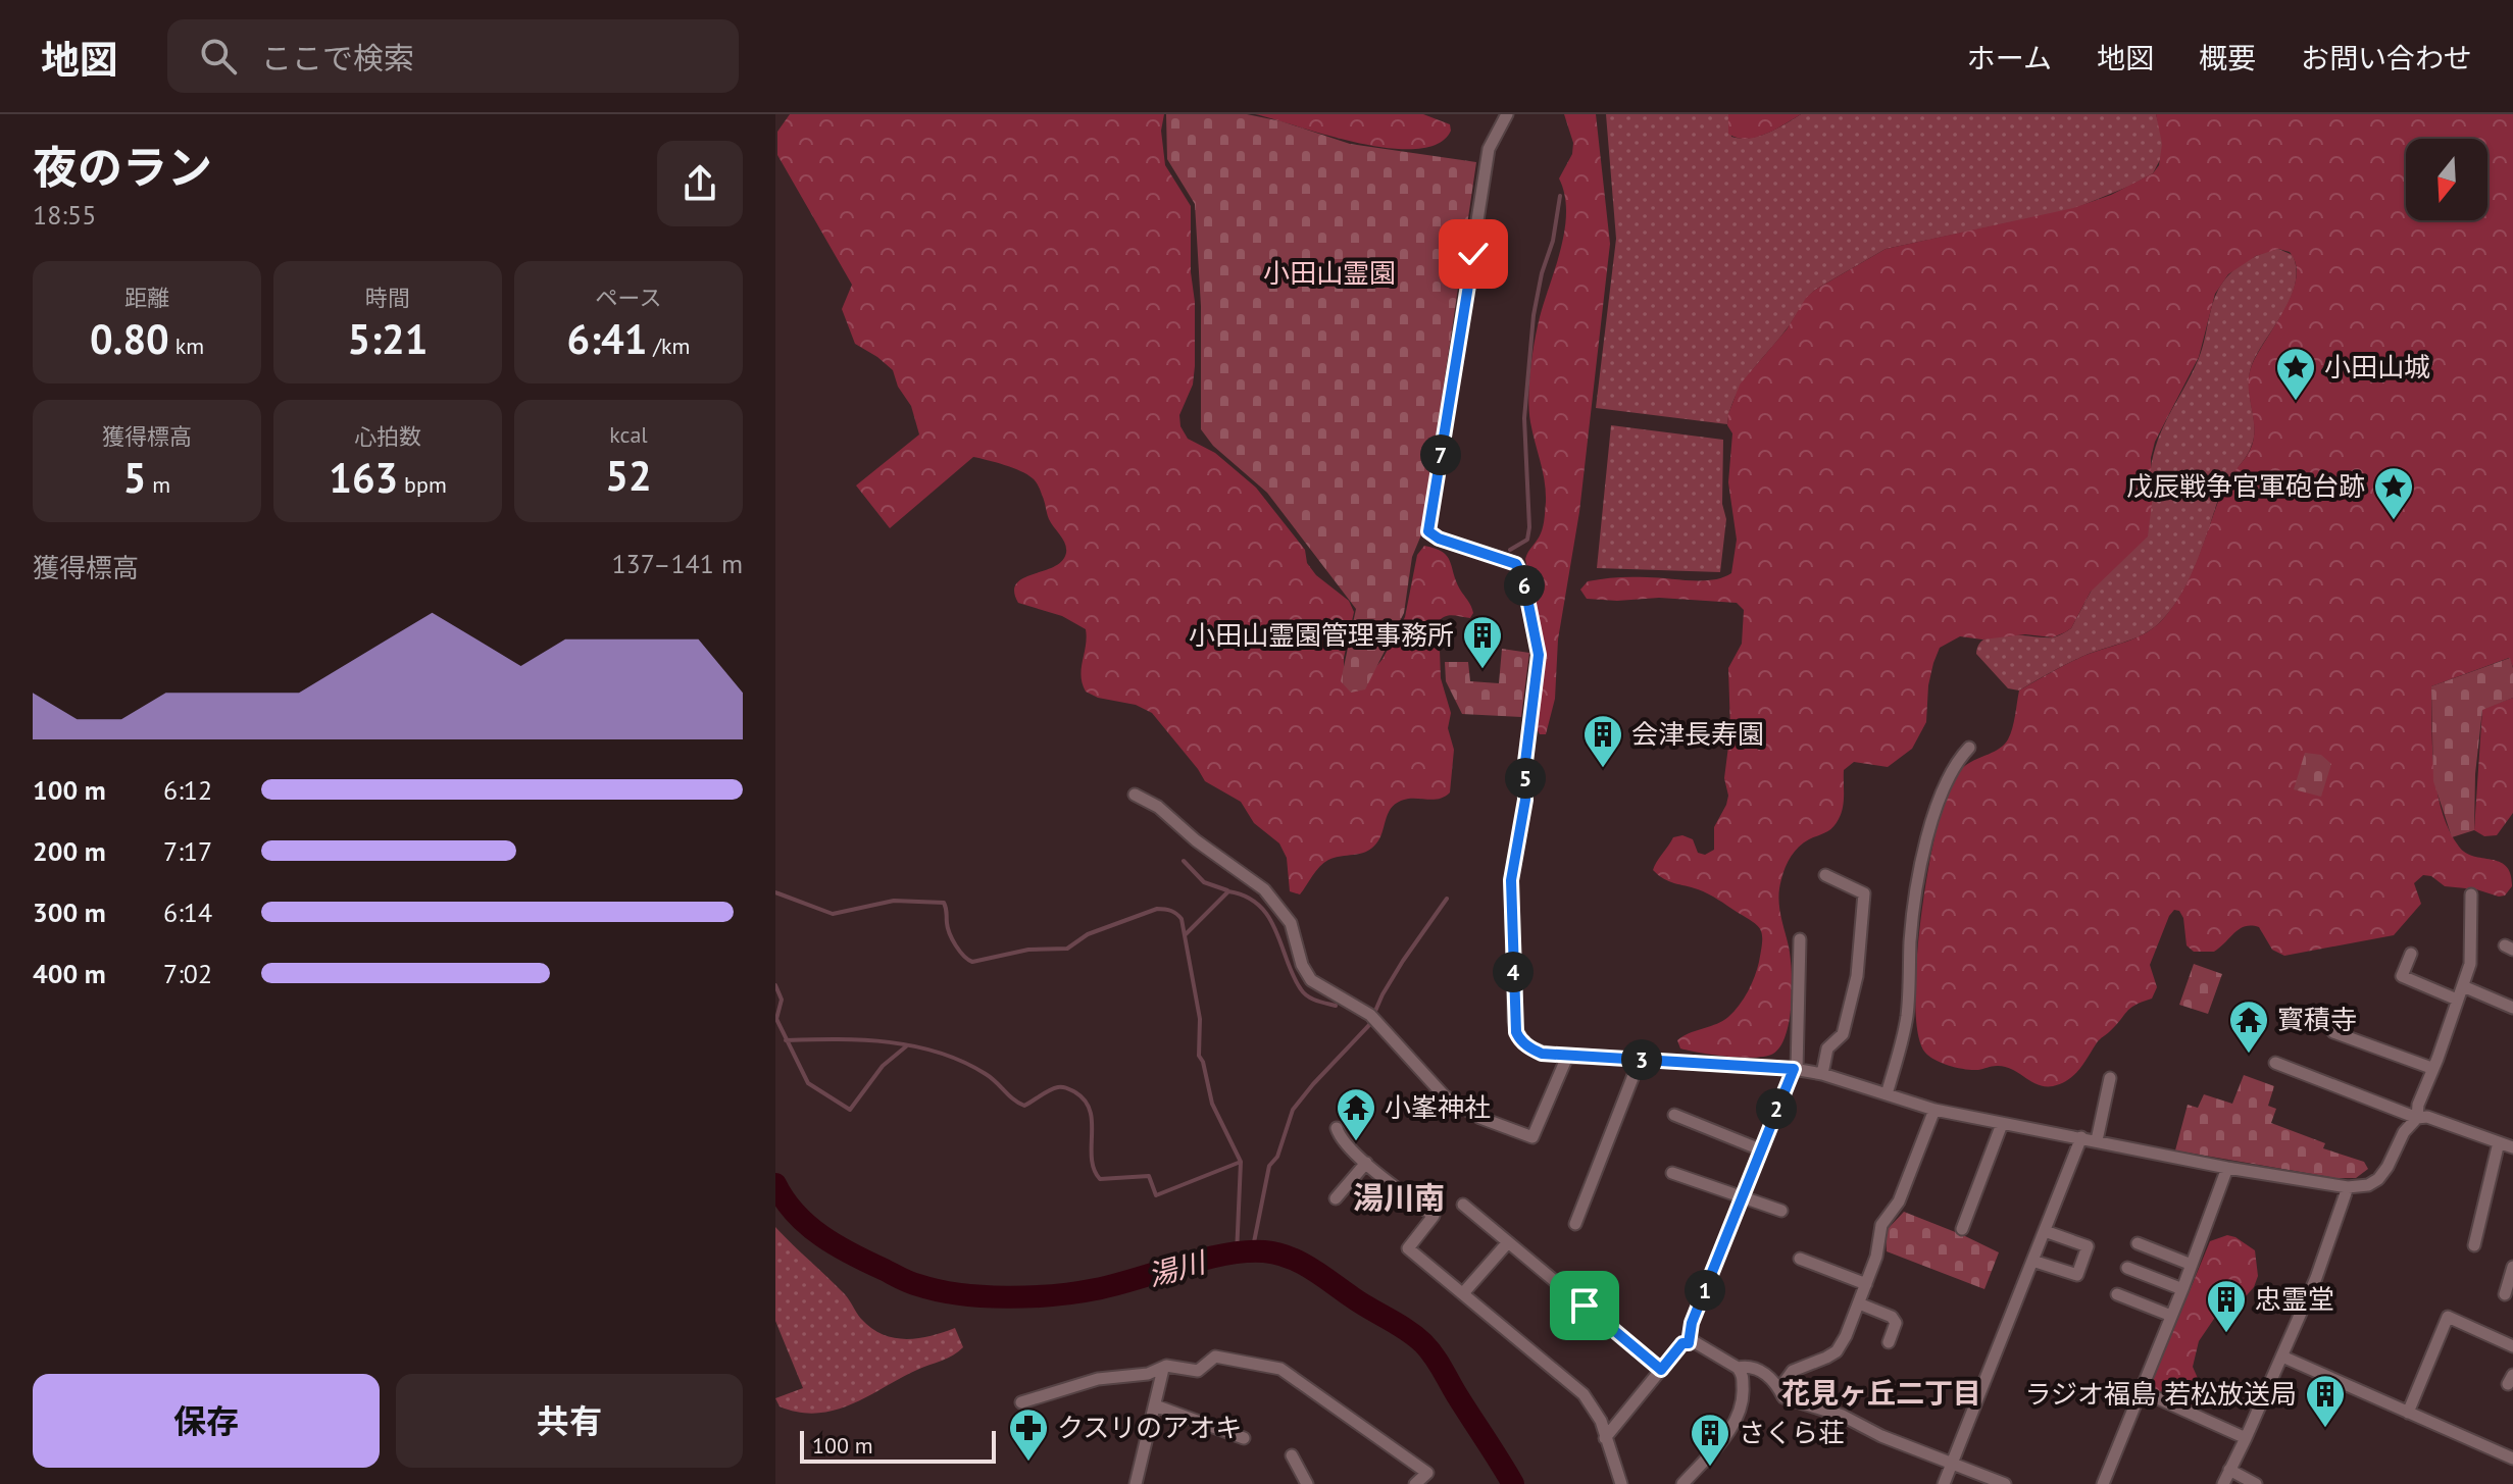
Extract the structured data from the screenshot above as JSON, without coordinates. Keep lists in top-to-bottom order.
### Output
{
  "districts": ["湯川南", "花見ヶ丘二丁目"],
  "water": ["湯川"],
  "parks": ["小田山霊園"],
  "places": {
    "place": ["小田山城", "戊辰戦争官軍砲台跡"],
    "building": [
      "小田山霊園管理事務所",
      "会津長寿園",
      "忠霊堂",
      "ラジオ福島 若松放送局",
      "さくら荘"
    ],
    "temple": ["寳積寺", "小峯神社"],
    "pharmacy": ["クスリのアオキ"]
  },
  "scale_bar": "100 m",
  "north": "bottom",
  "page": {
    "header": "地図",
    "search": "ここで検索",
    "nav": [
      "ホーム",
      "地図",
      "概要",
      "お問い合わせ"
    ],
    "heading": ["夜のラン", "18:55"],
    "stats": [
      ["距離", "0.80 km"],
      ["時間", "5:21"],
      ["ペース", "6:41 /km"],
      ["獲得標高", "5 m"],
      ["心拍数", "163 bpm"],
      ["kcal", "52"]
    ],
    "pins": [
      "7",
      "6",
      "5",
      "4",
      "3",
      "2",
      "1"
    ],
    "chart": ["獲得標高", "137–141 m"],
    "list": [
      {
        "name": "100 m",
        "note": "6:12"
      },
      {
        "name": "200 m",
        "note": "7:17"
      },
      {
        "name": "300 m",
        "note": "6:14"
      },
      {
        "name": "400 m",
        "note": "7:02"
      }
    ],
    "buttons": ["保存", "共有"],
    "scale": "100 m"
  }
}
